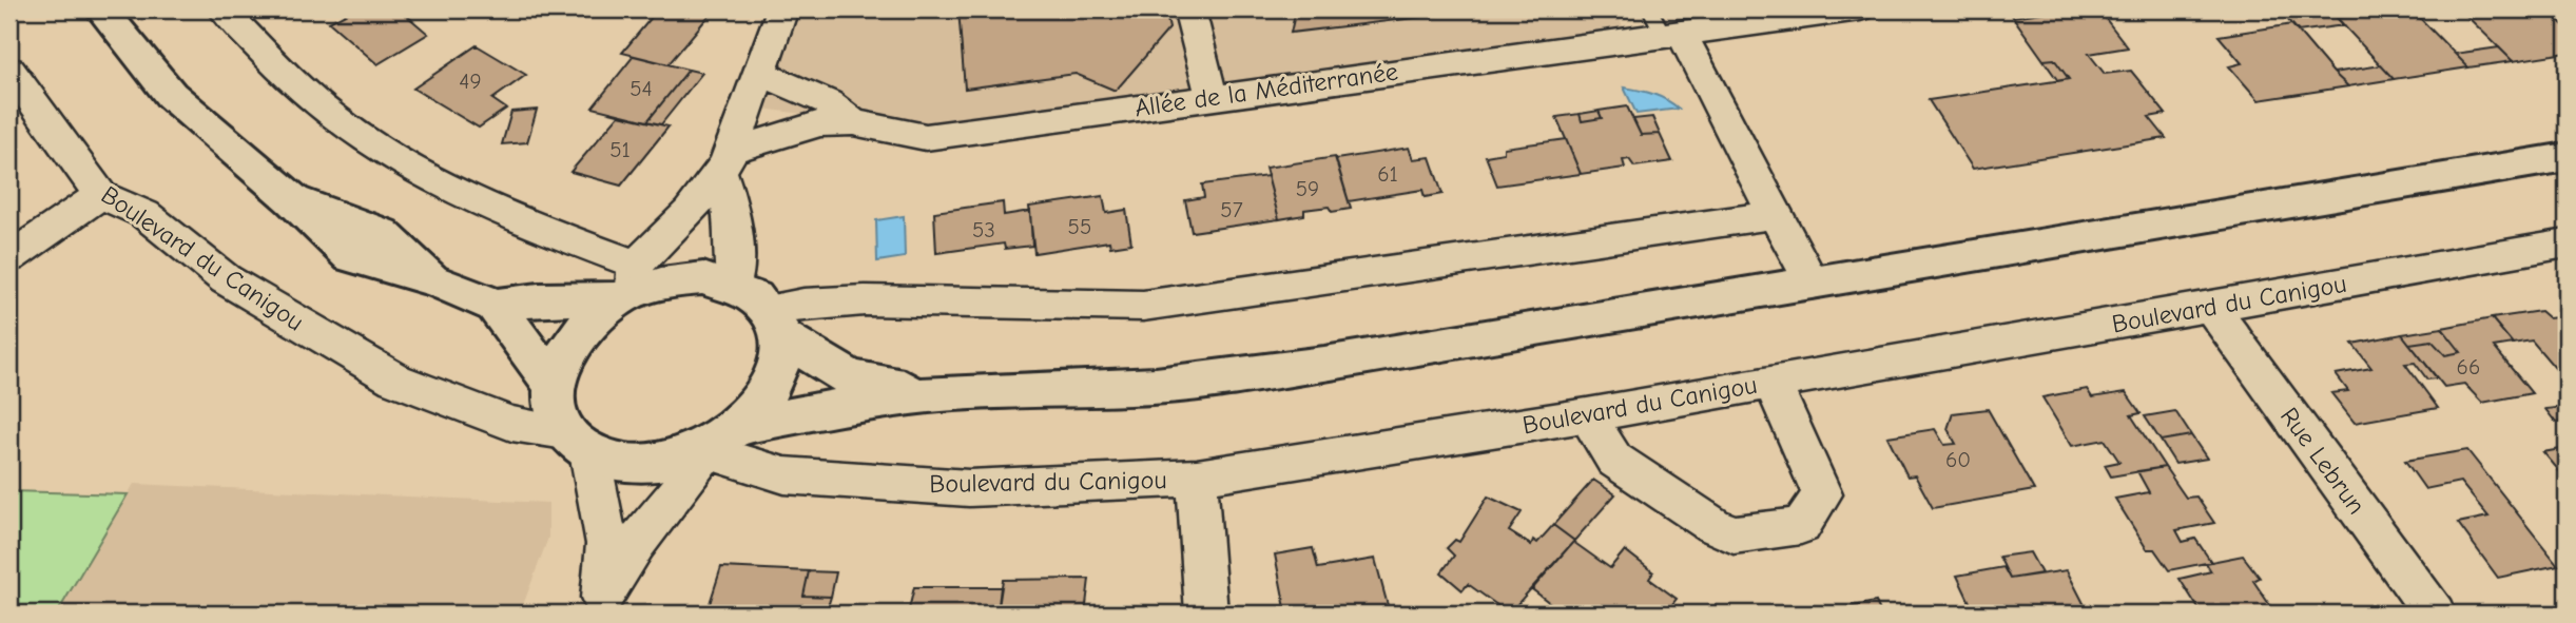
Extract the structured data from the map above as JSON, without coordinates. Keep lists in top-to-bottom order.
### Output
{
  "streets": {
    "street": ["Allée de la Méditerranée", "Boulevard du Canigou", "Rue Lebrun"]
  },
  "crossings": [
    ["Boulevard du Canigou", "Rue Lebrun"]
  ],
  "house_numbers": [
    "49",
    "54",
    "51",
    "61",
    "59",
    "57",
    "55",
    "53",
    "66",
    "60"
  ]
}
